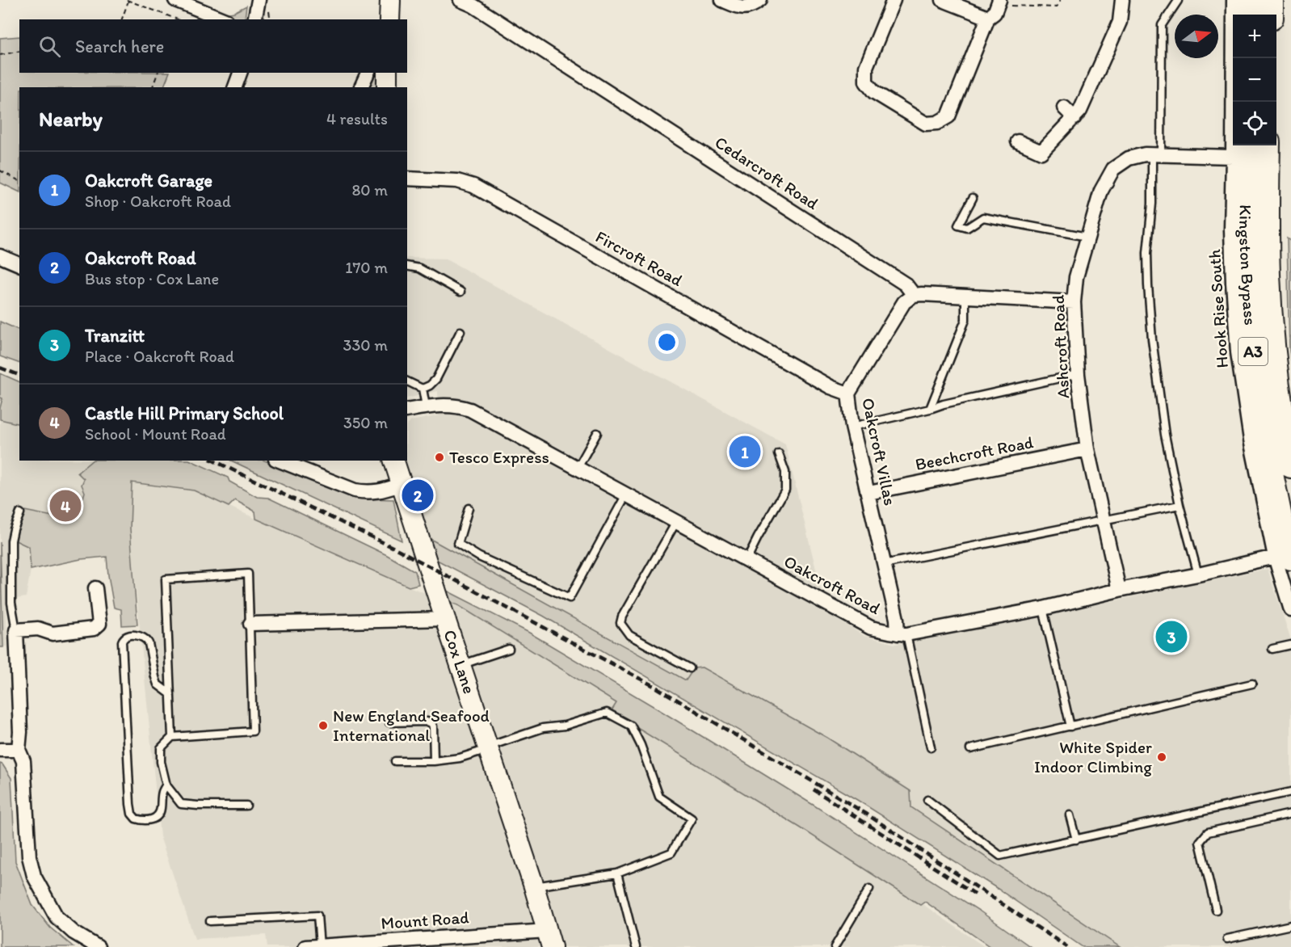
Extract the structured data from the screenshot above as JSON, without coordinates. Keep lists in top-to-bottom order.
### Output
{
  "streets": {
    "highway": ["Kingston Bypass", "A3"],
    "street": [
      "Cedarcroft Road",
      "Fircroft Road",
      "Ashcroft Road",
      "Oakcroft Villas",
      "Beechcroft Road",
      "Oakcroft Road",
      "Cox Lane",
      "Mount Road"
    ]
  },
  "crossings": [
    ["Cedarcroft Road", "Oakcroft Villas"],
    ["Fircroft Road", "Oakcroft Villas"],
    ["Kingston Bypass", "Ashcroft Road"],
    ["Kingston Bypass", "Oakcroft Road"],
    ["Ashcroft Road", "Beechcroft Road"],
    ["Ashcroft Road", "Oakcroft Road"],
    ["Oakcroft Villas", "Beechcroft Road"],
    ["Oakcroft Villas", "Oakcroft Road"],
    ["Cox Lane", "Mount Road"]
  ],
  "places": ["Tesco Express", "New England Seafood International", "White Spider Indoor Climbing"],
  "north": "right",
  "page": {
    "map_buttons": ["+", "−"],
    "search": "Search here",
    "heading": ["Nearby", "4 results"],
    "list": [
      {
        "mark": "1",
        "name": "Oakcroft Garage",
        "note": "Shop · Oakcroft Road",
        "value": "80 m"
      },
      {
        "mark": "2",
        "name": "Oakcroft Road",
        "note": "Bus stop · Cox Lane",
        "value": "170 m"
      },
      {
        "mark": "3",
        "name": "Tranzitt",
        "note": "Place · Oakcroft Road",
        "value": "330 m"
      },
      {
        "mark": "4",
        "name": "Castle Hill Primary School",
        "note": "School · Mount Road",
        "value": "350 m"
      }
    ],
    "pins": [
      "1",
      "2",
      "4",
      "3"
    ]
  }
}
